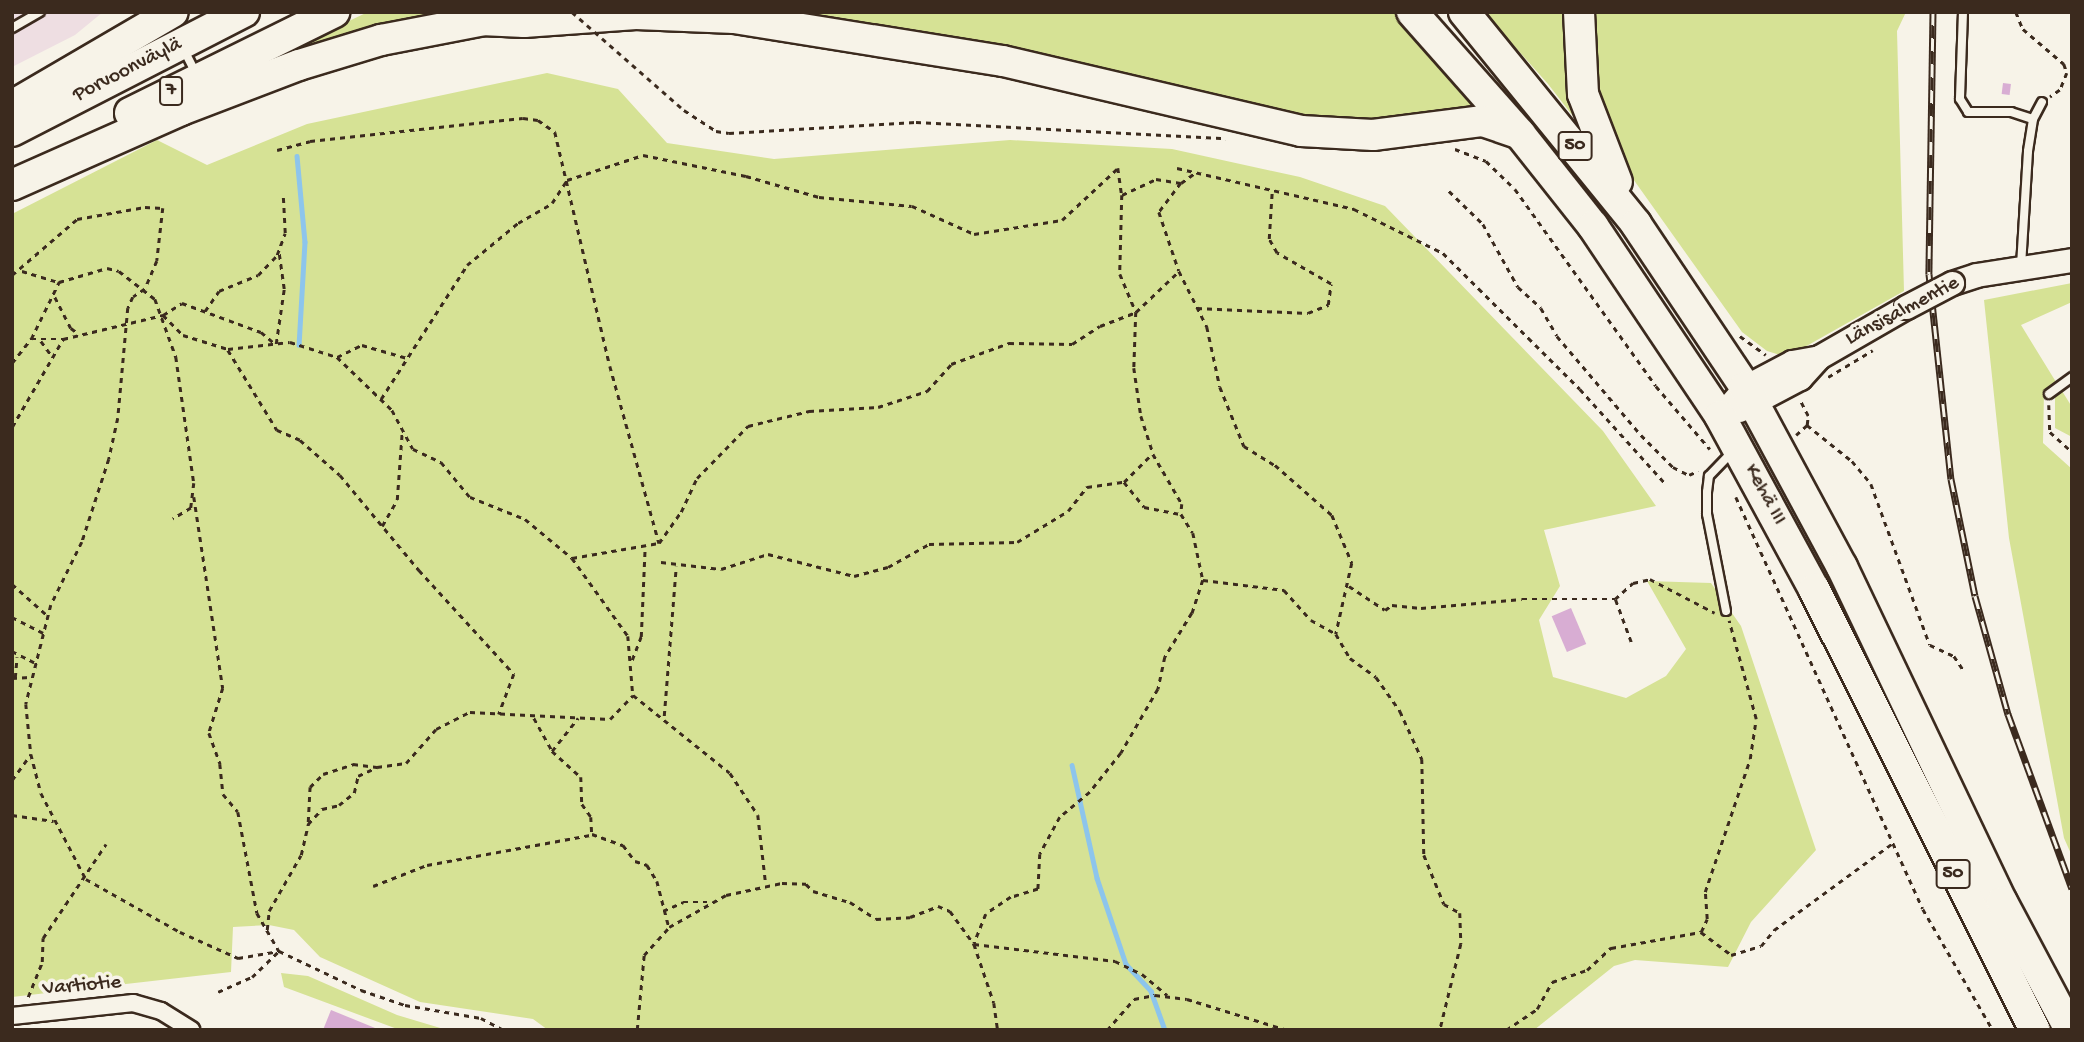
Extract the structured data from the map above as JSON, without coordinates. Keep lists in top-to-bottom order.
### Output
{
  "streets": {
    "highway": [
      "Porvoonväylä",
      "7",
      "50",
      "Kehä III"
    ],
    "street": ["Länsisalmentie", "Vartiotie"]
  },
  "crossings": [
    ["Länsisalmentie", "Kehä III"]
  ]
}
